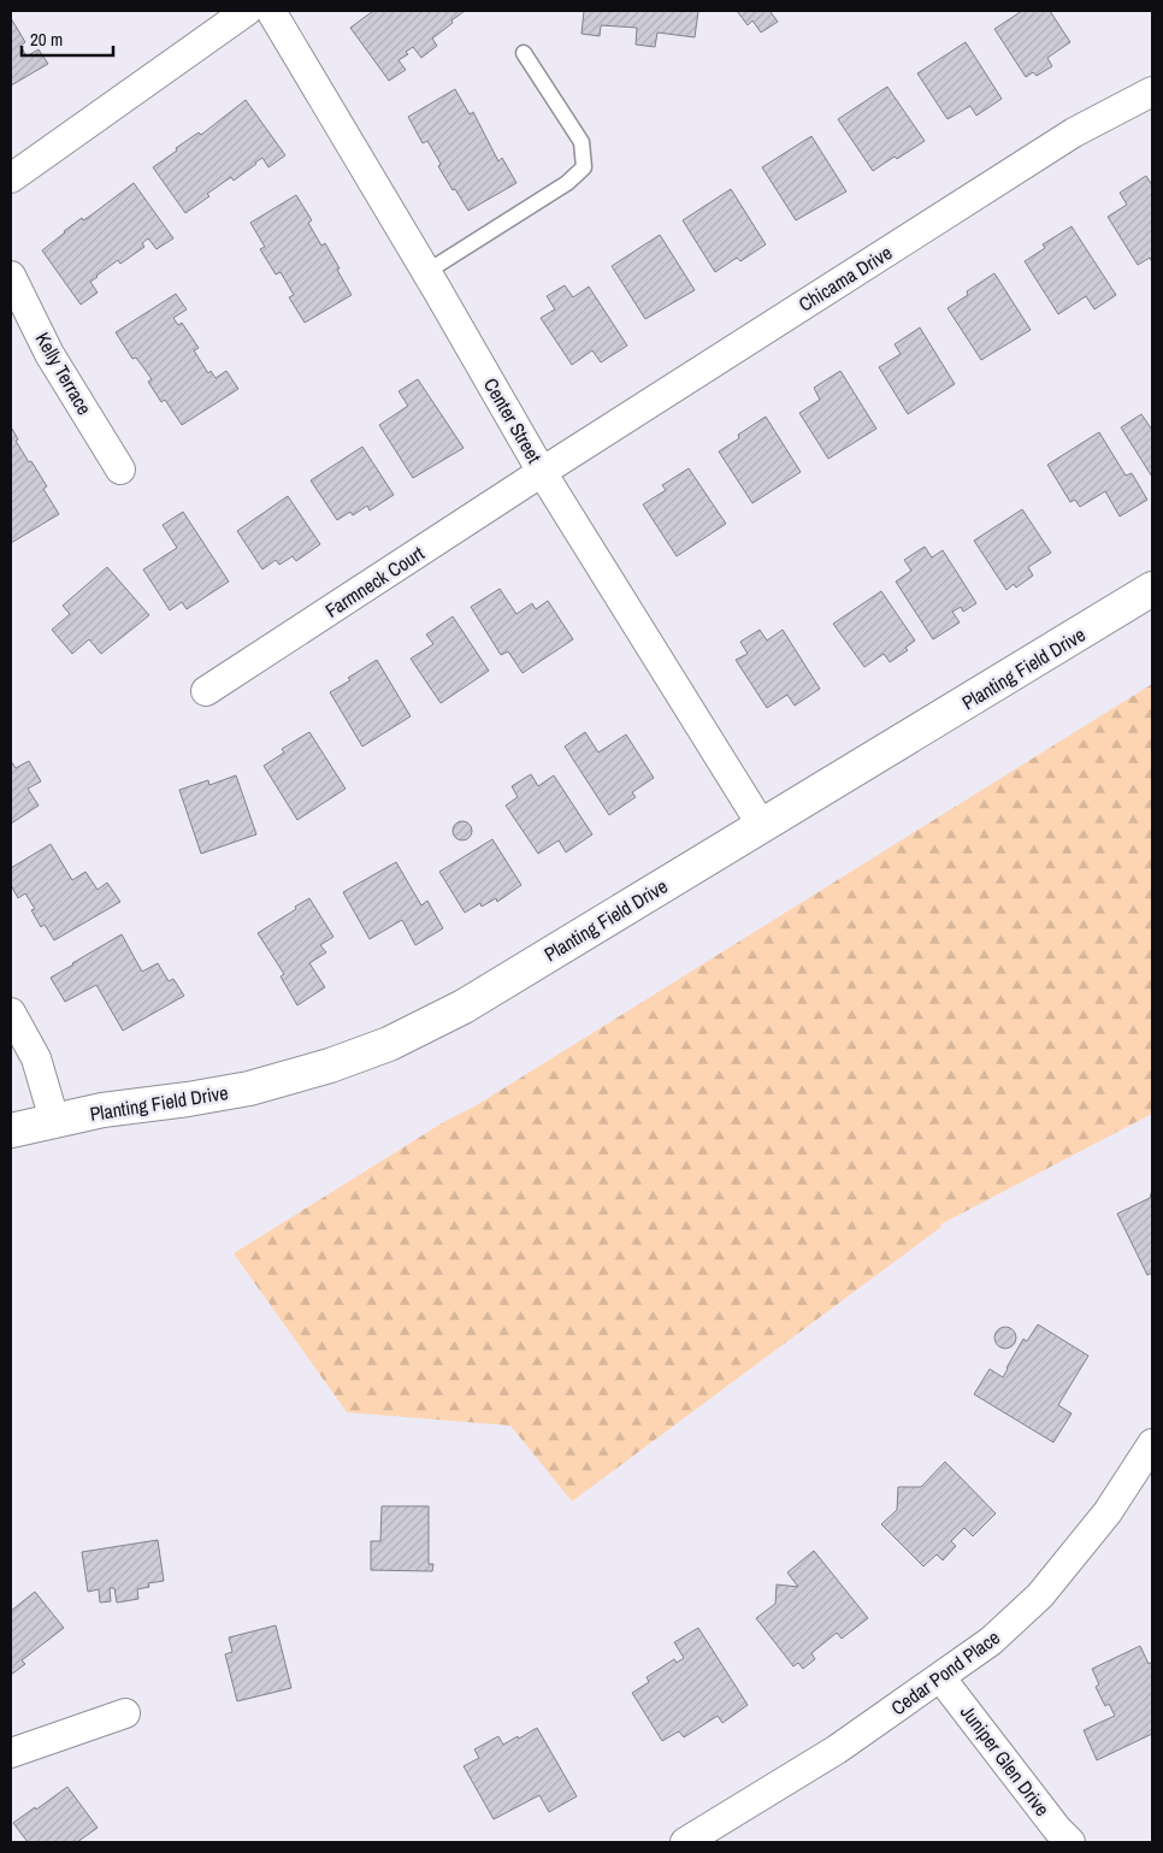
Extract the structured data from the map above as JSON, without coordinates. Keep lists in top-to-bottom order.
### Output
{
  "streets": {
    "street": [
      "Chicama Drive",
      "Kelly Terrace",
      "Center Street",
      "Farmneck Court",
      "Planting Field Drive",
      "Cedar Pond Place",
      "Juniper Glen Drive"
    ]
  },
  "crossings": [
    ["Chicama Drive", "Center Street"],
    ["Chicama Drive", "Farmneck Court"],
    ["Center Street", "Farmneck Court"],
    ["Center Street", "Planting Field Drive"],
    ["Cedar Pond Place", "Juniper Glen Drive"]
  ],
  "scale_bar": "20 m"
}
